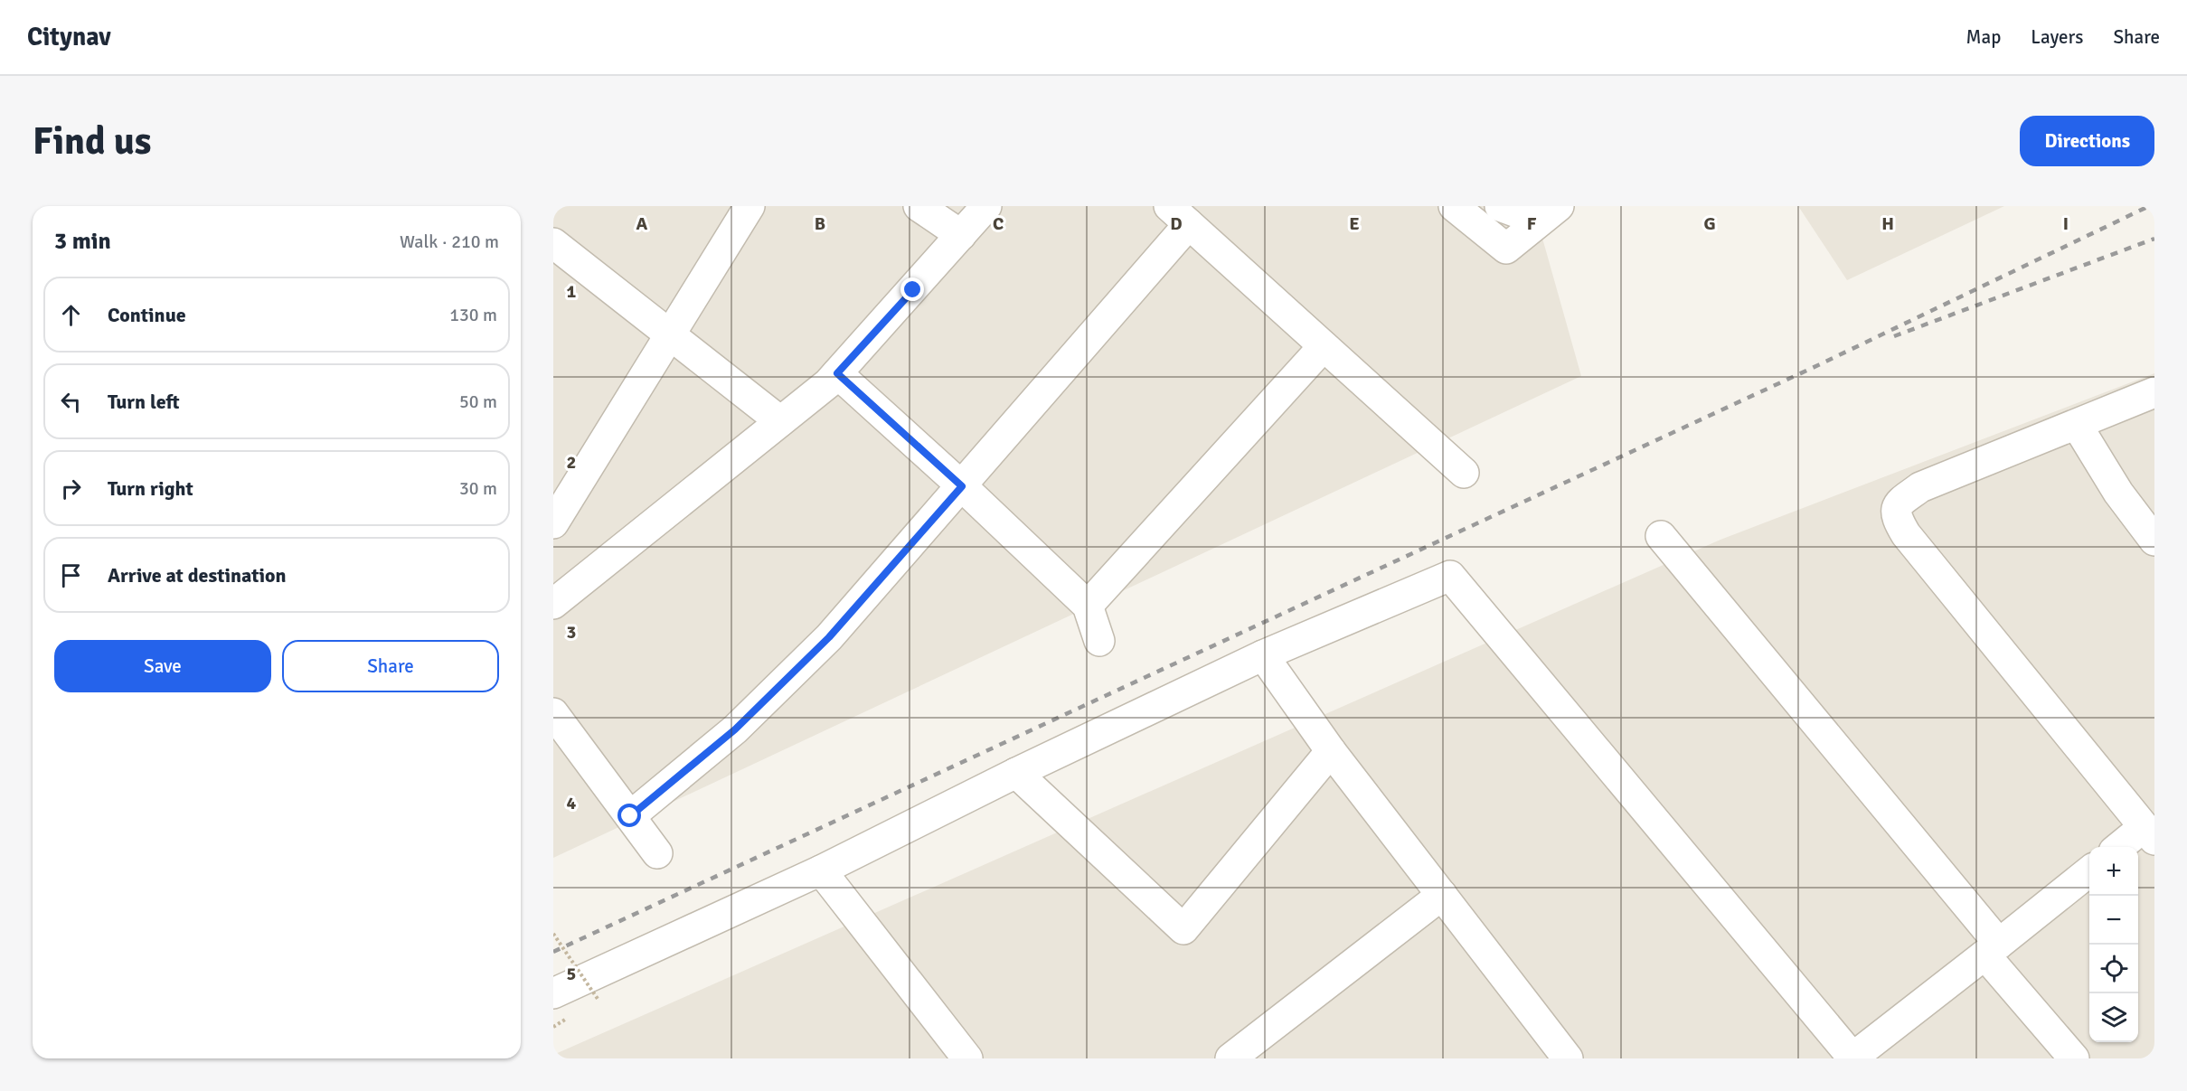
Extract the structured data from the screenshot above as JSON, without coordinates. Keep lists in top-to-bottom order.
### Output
{
  "page": {
    "header": "Citynav",
    "nav": ["Map", "Layers", "Share"],
    "buttons": [
      "Directions",
      ["Save", "Share"]
    ],
    "title": "Find us",
    "heading": ["3 min", "Walk · 210 m"],
    "list": [
      ["Continue", "130 m"],
      ["Turn left", "50 m"],
      ["Turn right", "30 m"],
      "Arrive at destination"
    ],
    "map_buttons": ["+", "−"]
  },
  "grid": {
    "columns": [
      "A",
      "B",
      "C",
      "D",
      "E",
      "F",
      "G",
      "H",
      "I"
    ],
    "rows": [
      "1",
      "2",
      "3",
      "4",
      "5"
    ]
  }
}
